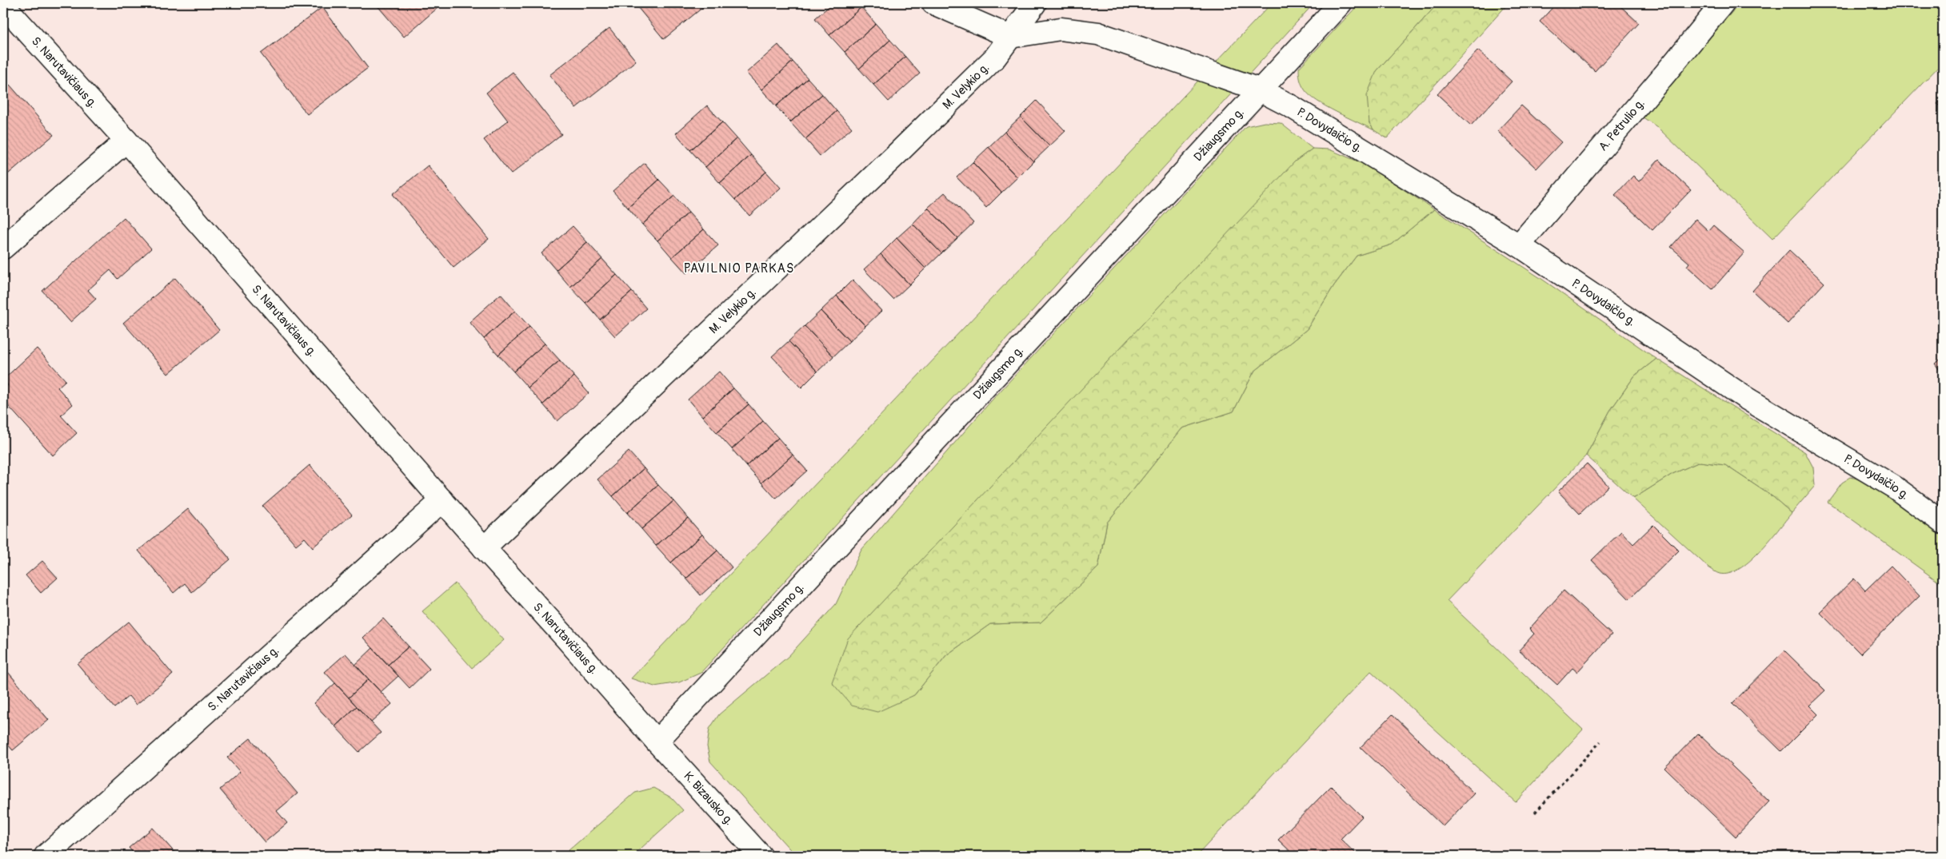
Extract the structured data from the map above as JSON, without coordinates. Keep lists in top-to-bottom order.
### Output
{
  "streets": {
    "street": [
      "S. Narutavičiaus g.",
      "M. Velykio g.",
      "A. Petrulio g.",
      "P. Dovydaičio g.",
      "Džiaugsmo g.",
      "K. Bizausko g."
    ]
  },
  "crossings": [
    ["S. Narutavičiaus g.", "M. Velykio g."],
    ["S. Narutavičiaus g.", "Džiaugsmo g."],
    ["S. Narutavičiaus g.", "K. Bizausko g."],
    ["M. Velykio g.", "P. Dovydaičio g."],
    ["A. Petrulio g.", "P. Dovydaičio g."],
    ["P. Dovydaičio g.", "Džiaugsmo g."],
    ["Džiaugsmo g.", "K. Bizausko g."]
  ],
  "districts": ["PAVILNIO PARKAS"]
}
